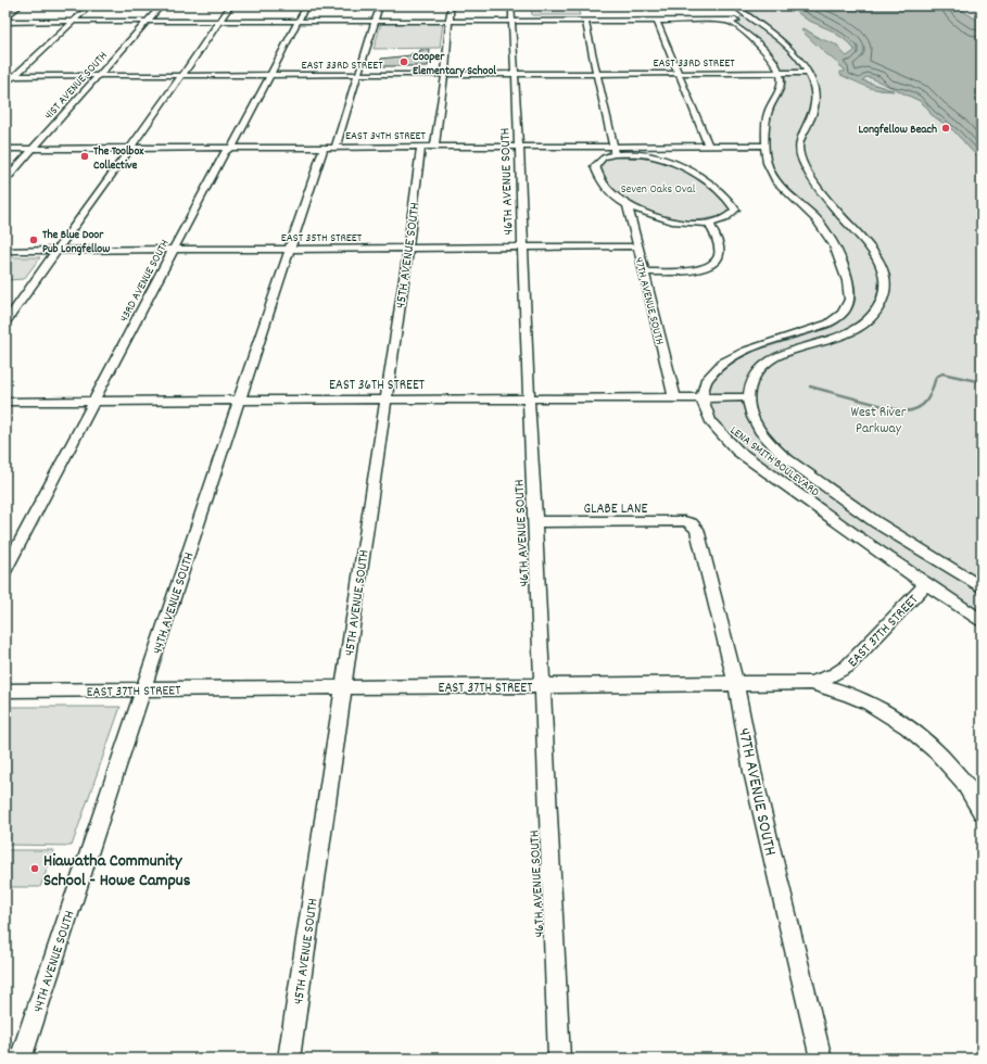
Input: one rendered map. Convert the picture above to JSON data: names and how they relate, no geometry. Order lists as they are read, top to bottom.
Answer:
{
  "streets": {
    "street": [
      "EAST 33RD STREET",
      "41ST AVENUE SOUTH",
      "EAST 34TH STREET",
      "46TH AVENUE SOUTH",
      "EAST 35TH STREET",
      "45TH AVENUE SOUTH",
      "43RD AVENUE SOUTH",
      "47TH AVENUE SOUTH",
      "EAST 36TH STREET",
      "LENA SMITH BOULEVARD",
      "GLABE LANE",
      "44TH AVENUE SOUTH",
      "EAST 37TH STREET"
    ]
  },
  "crossings": [
    ["EAST 33RD STREET", "41ST AVENUE SOUTH"],
    ["EAST 33RD STREET", "46TH AVENUE SOUTH"],
    ["EAST 33RD STREET", "43RD AVENUE SOUTH"],
    ["EAST 33RD STREET", "44TH AVENUE SOUTH"],
    ["41ST AVENUE SOUTH", "EAST 34TH STREET"],
    ["EAST 34TH STREET", "46TH AVENUE SOUTH"],
    ["EAST 34TH STREET", "45TH AVENUE SOUTH"],
    ["EAST 34TH STREET", "43RD AVENUE SOUTH"],
    ["EAST 34TH STREET", "44TH AVENUE SOUTH"],
    ["46TH AVENUE SOUTH", "EAST 35TH STREET"],
    ["46TH AVENUE SOUTH", "EAST 36TH STREET"],
    ["46TH AVENUE SOUTH", "GLABE LANE"],
    ["46TH AVENUE SOUTH", "EAST 37TH STREET"],
    ["EAST 35TH STREET", "45TH AVENUE SOUTH"],
    ["EAST 35TH STREET", "43RD AVENUE SOUTH"],
    ["EAST 35TH STREET", "47TH AVENUE SOUTH"],
    ["EAST 35TH STREET", "44TH AVENUE SOUTH"],
    ["45TH AVENUE SOUTH", "EAST 36TH STREET"],
    ["45TH AVENUE SOUTH", "EAST 37TH STREET"],
    ["43RD AVENUE SOUTH", "EAST 36TH STREET"],
    ["47TH AVENUE SOUTH", "EAST 36TH STREET"],
    ["47TH AVENUE SOUTH", "GLABE LANE"],
    ["47TH AVENUE SOUTH", "EAST 37TH STREET"],
    ["EAST 36TH STREET", "LENA SMITH BOULEVARD"],
    ["EAST 36TH STREET", "44TH AVENUE SOUTH"],
    ["LENA SMITH BOULEVARD", "EAST 37TH STREET"],
    ["44TH AVENUE SOUTH", "EAST 37TH STREET"]
  ],
  "parks": ["Seven Oaks Oval", "West River Parkway"],
  "places": [
    "Cooper Elementary School",
    "Longfellow Beach",
    "The Toolbox Collective",
    "The Blue Door Pub Longfellow",
    "Hiawatha Community School - Howe Campus"
  ]
}
